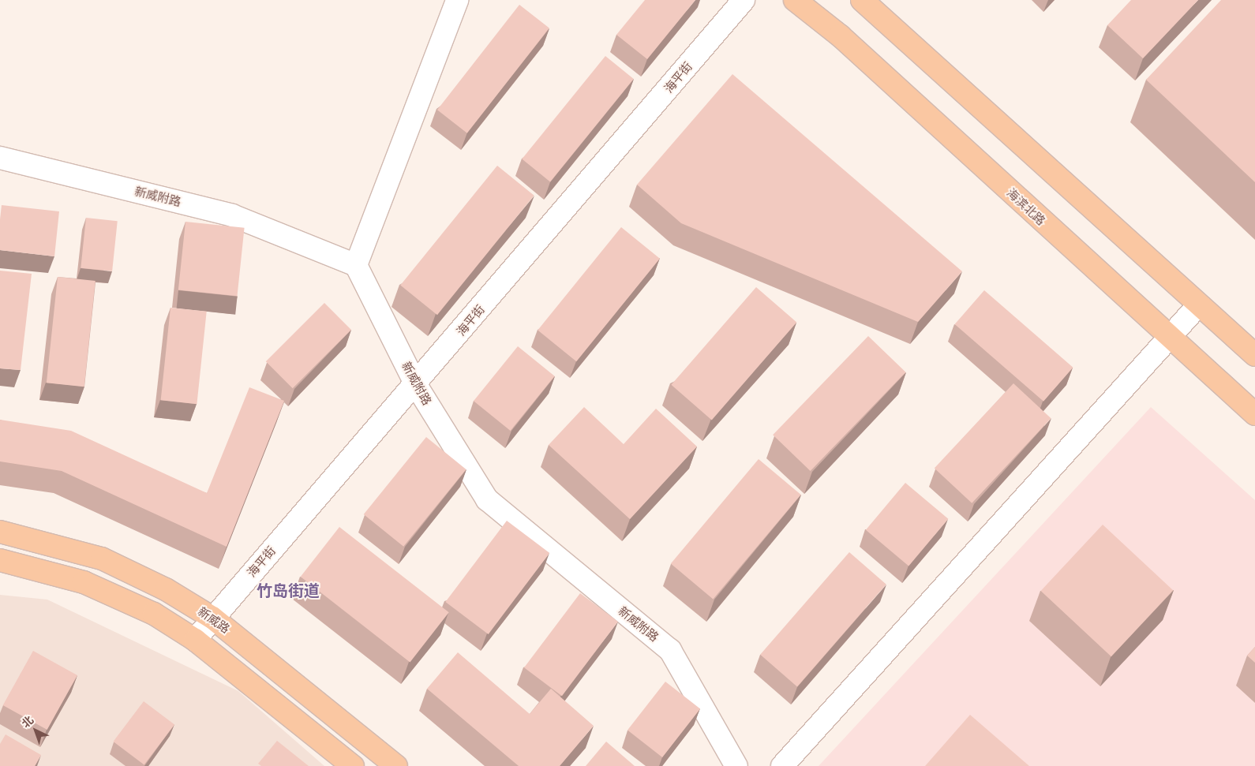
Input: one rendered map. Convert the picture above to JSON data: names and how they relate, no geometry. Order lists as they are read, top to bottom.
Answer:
{
  "streets": {
    "main road": ["海滨北路", "新威路"],
    "street": ["海平街", "新威附路"]
  },
  "crossings": [
    ["海平街", "新威附路"],
    ["海平街", "新威路"]
  ],
  "districts": ["竹岛街道"],
  "north": "top left"
}
